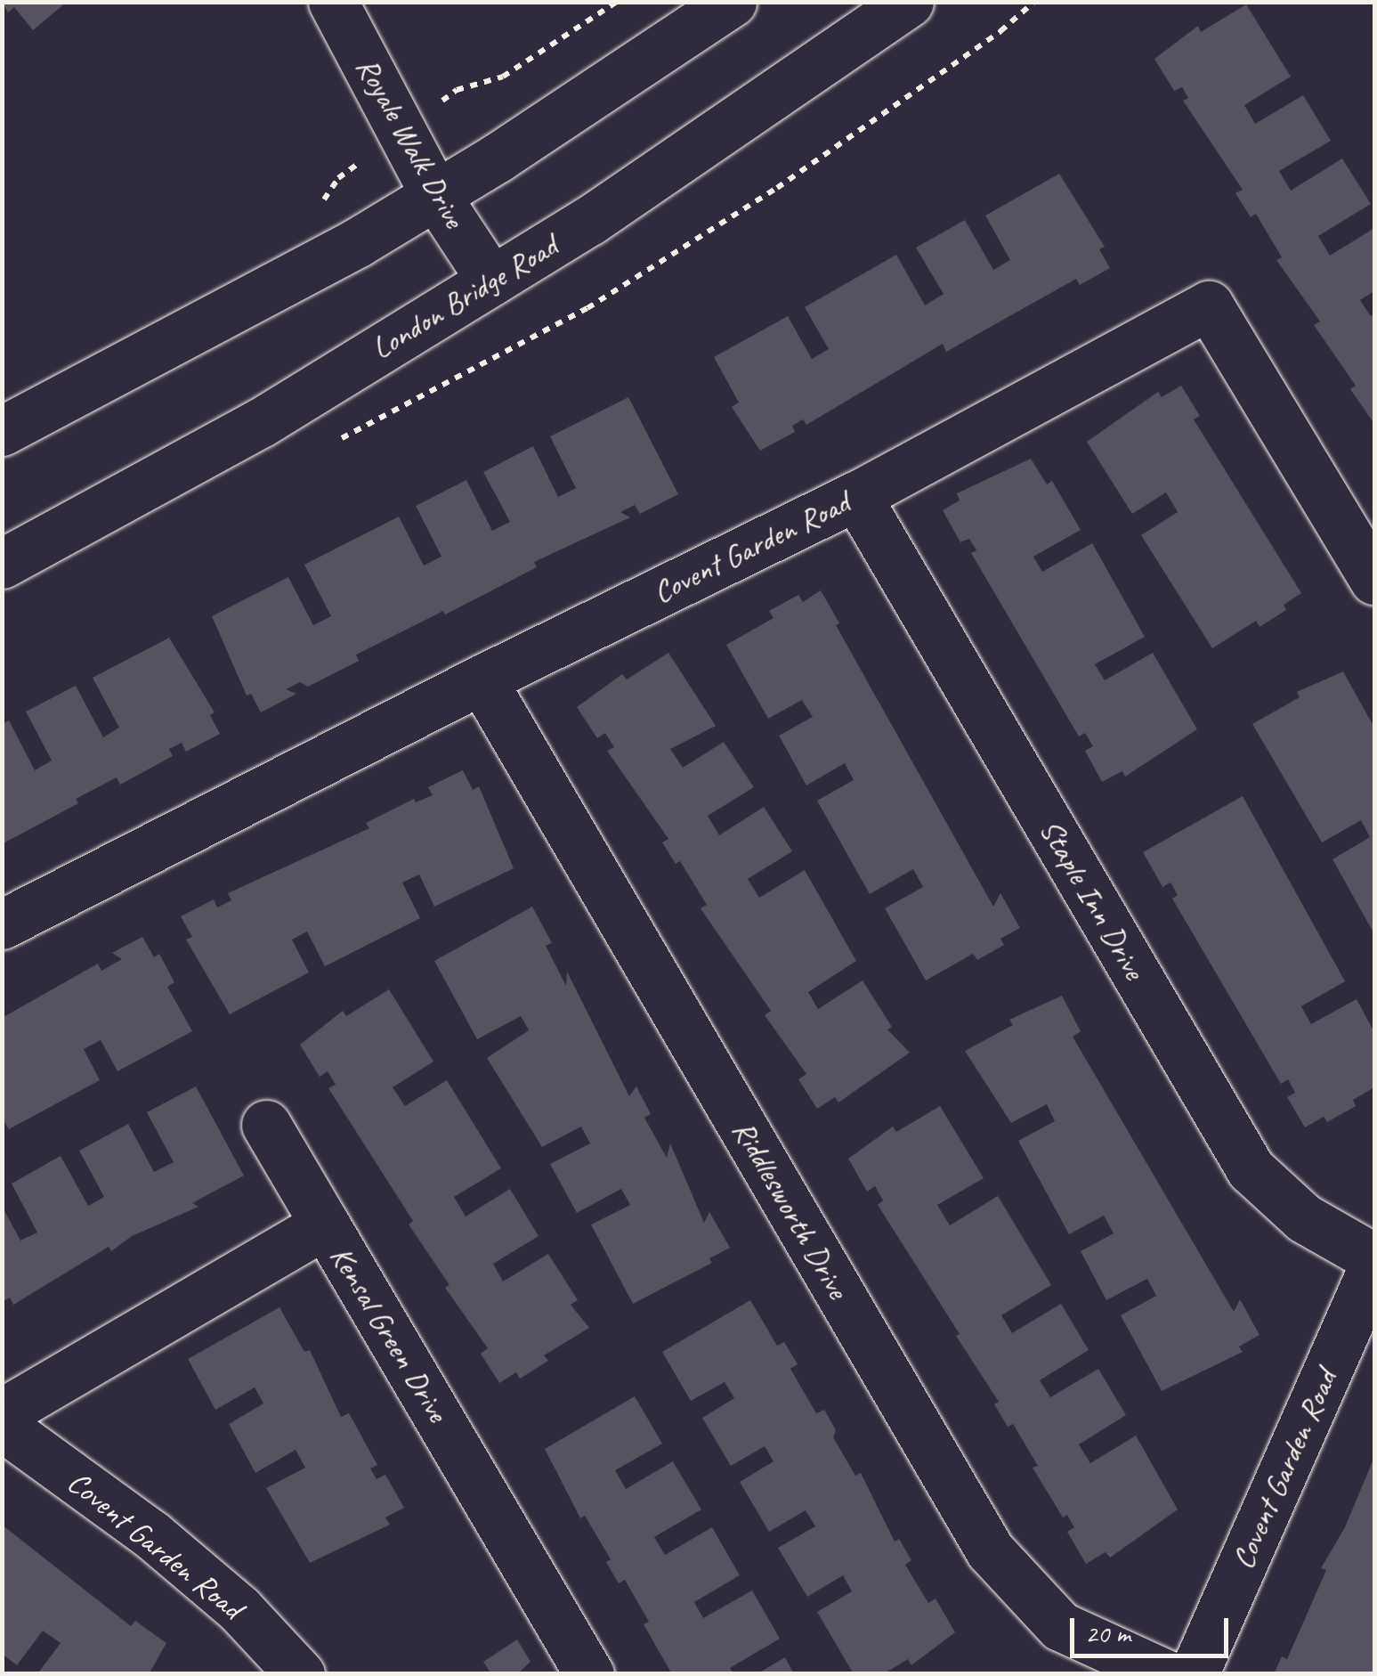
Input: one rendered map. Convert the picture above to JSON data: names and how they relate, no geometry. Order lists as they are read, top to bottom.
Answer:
{
  "streets": {
    "street": [
      "Royale Walk Drive",
      "London Bridge Road",
      "Covent Garden Road",
      "Staple Inn Drive",
      "Riddlesworth Drive",
      "Kensal Green Drive"
    ]
  },
  "crossings": [
    ["Royale Walk Drive", "London Bridge Road"],
    ["Covent Garden Road", "Staple Inn Drive"],
    ["Covent Garden Road", "Riddlesworth Drive"]
  ],
  "scale_bar": "20 m"
}
